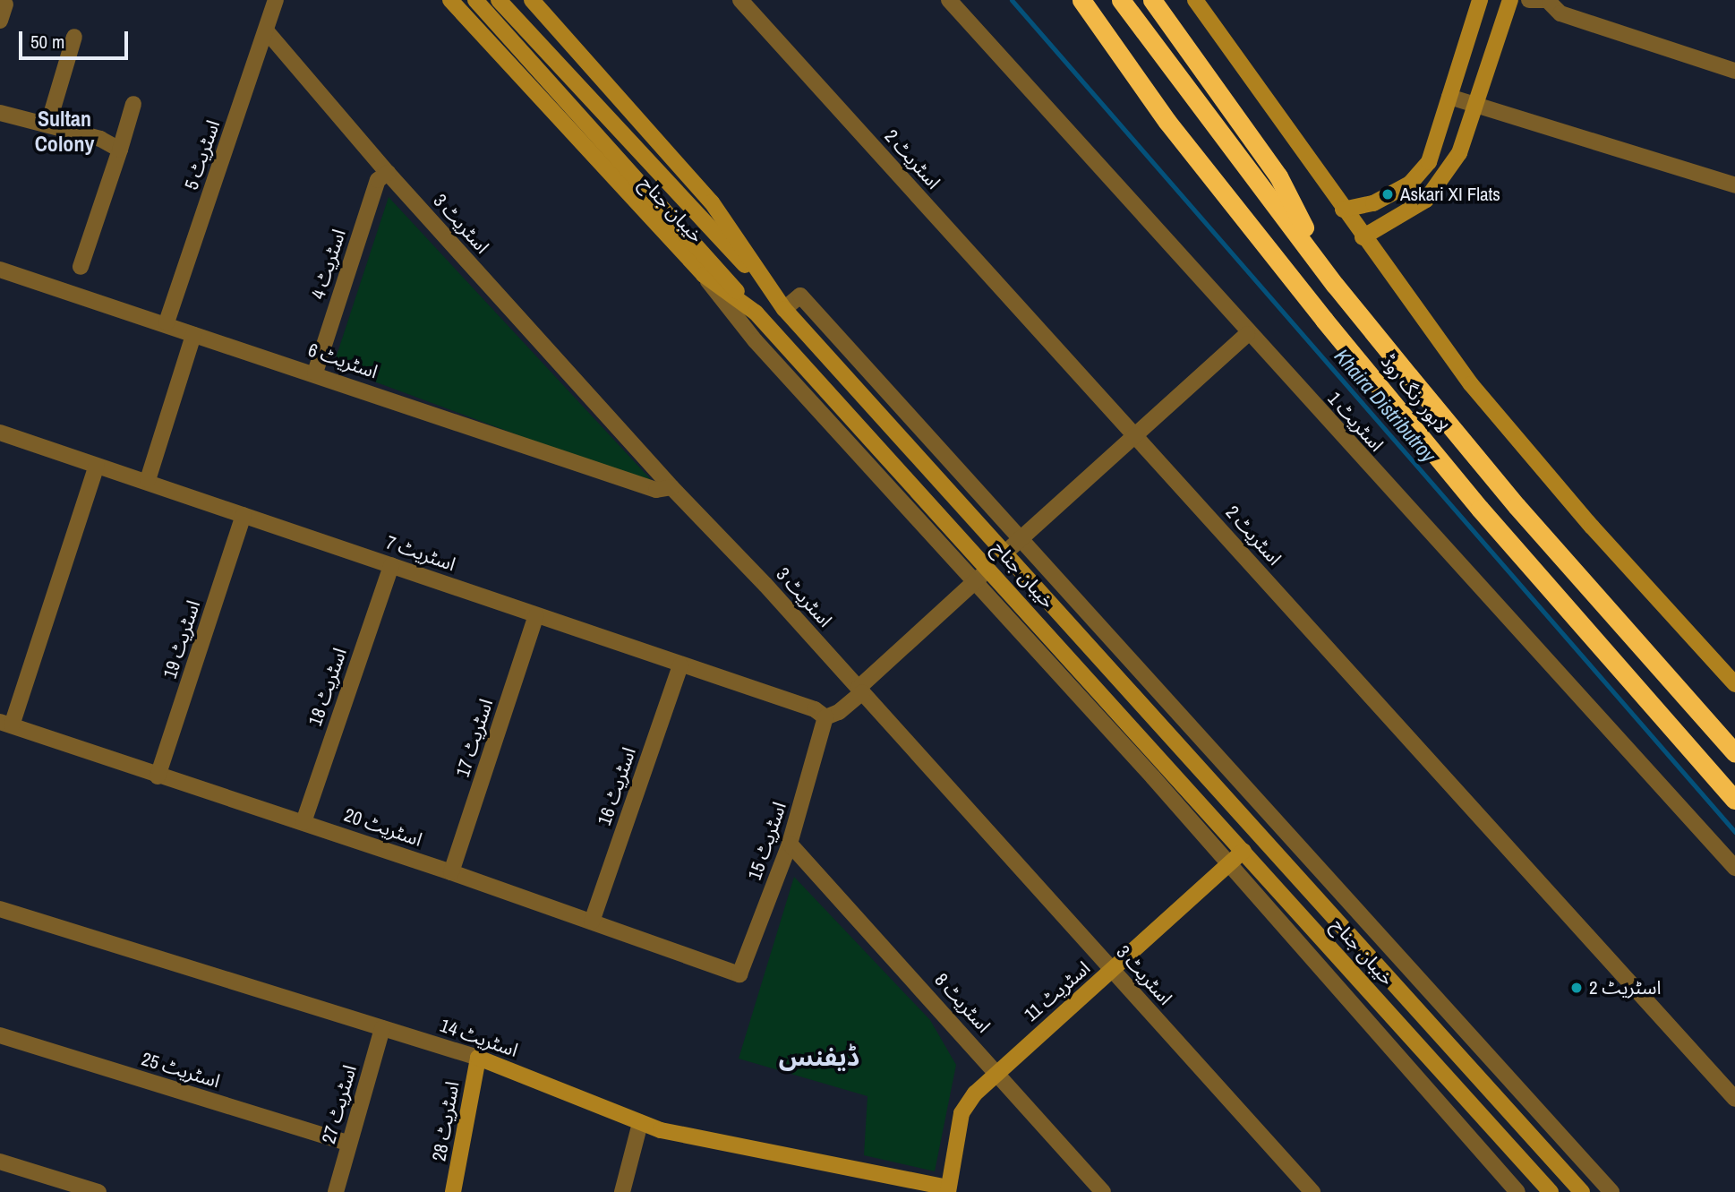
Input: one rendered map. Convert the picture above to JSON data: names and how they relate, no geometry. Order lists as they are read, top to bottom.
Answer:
{
  "streets": {
    "highway": ["لاہور رنگ روڈ"],
    "main road": [
      "خیبان جناح",
      "اسٹریٹ 11",
      "اسٹریٹ 14",
      "اسٹریٹ 28"
    ],
    "street": [
      "اسٹریٹ 5",
      "اسٹریٹ 2",
      "اسٹریٹ 3",
      "اسٹریٹ 4",
      "اسٹریٹ 6",
      "اسٹریٹ 1",
      "اسٹریٹ 7",
      "اسٹریٹ 19",
      "اسٹریٹ 18",
      "اسٹریٹ 17",
      "اسٹریٹ 16",
      "اسٹریٹ 20",
      "اسٹریٹ 15",
      "اسٹریٹ 8",
      "اسٹریٹ 25",
      "اسٹریٹ 27"
    ]
  },
  "crossings": [
    ["اسٹریٹ 5", "اسٹریٹ 3"],
    ["اسٹریٹ 5", "اسٹریٹ 6"],
    ["خیبان جناح", "اسٹریٹ 11"],
    ["اسٹریٹ 3", "اسٹریٹ 4"],
    ["اسٹریٹ 3", "اسٹریٹ 6"],
    ["اسٹریٹ 3", "اسٹریٹ 11"],
    ["اسٹریٹ 4", "اسٹریٹ 6"],
    ["اسٹریٹ 7", "اسٹریٹ 19"],
    ["اسٹریٹ 7", "اسٹریٹ 18"],
    ["اسٹریٹ 7", "اسٹریٹ 17"],
    ["اسٹریٹ 7", "اسٹریٹ 16"],
    ["اسٹریٹ 7", "اسٹریٹ 15"],
    ["اسٹریٹ 19", "اسٹریٹ 20"],
    ["اسٹریٹ 18", "اسٹریٹ 20"],
    ["اسٹریٹ 17", "اسٹریٹ 20"],
    ["اسٹریٹ 16", "اسٹریٹ 20"],
    ["اسٹریٹ 20", "اسٹریٹ 15"],
    ["اسٹریٹ 15", "اسٹریٹ 8"],
    ["اسٹریٹ 11", "اسٹریٹ 8"],
    ["اسٹریٹ 11", "اسٹریٹ 14"],
    ["اسٹریٹ 14", "اسٹریٹ 27"],
    ["اسٹریٹ 14", "اسٹریٹ 28"],
    ["اسٹریٹ 25", "اسٹریٹ 27"]
  ],
  "districts": ["Sultan Colony", "ڈیفنس"],
  "water": ["Khaira Distributroy"],
  "places": ["Askari XI Flats", "اسٹریٹ 2"],
  "scale_bar": "50 m"
}
